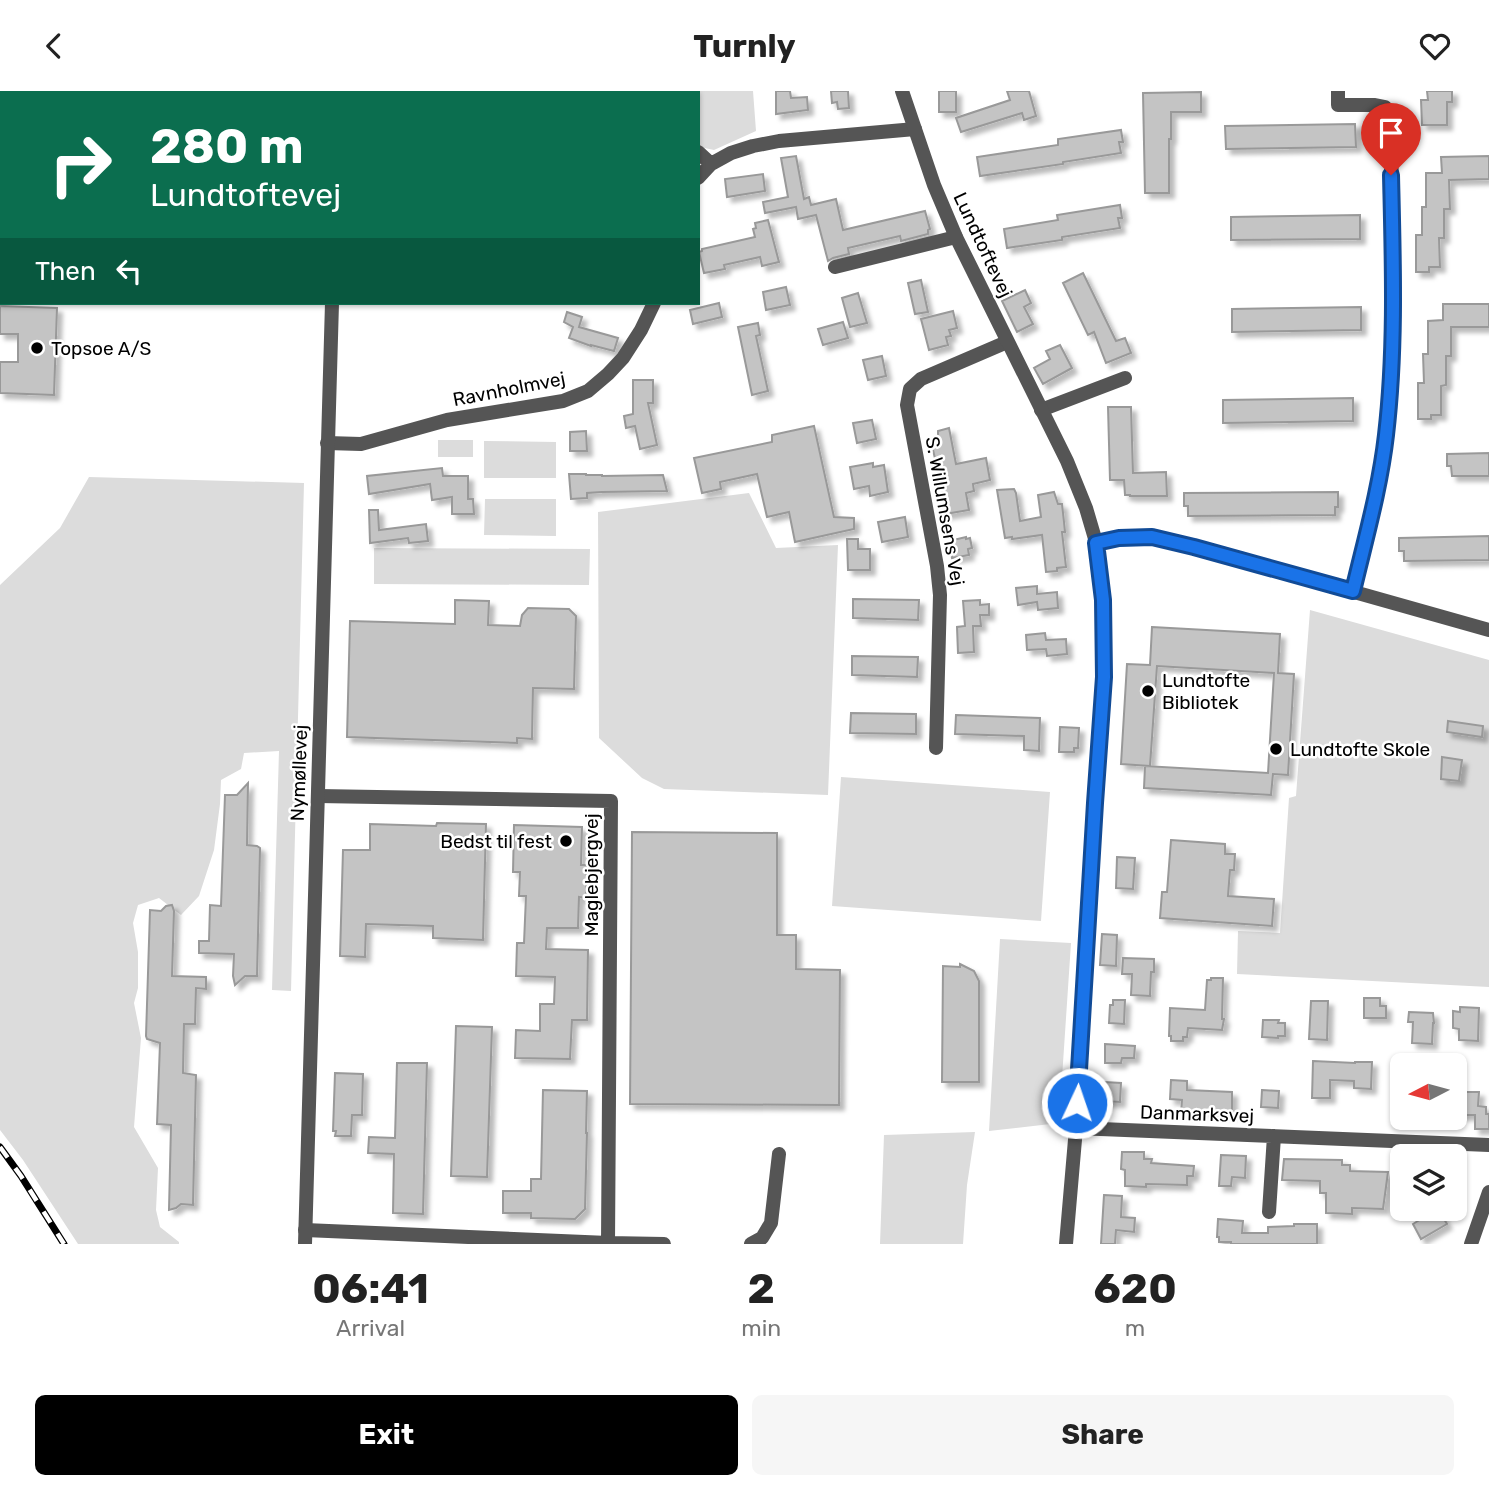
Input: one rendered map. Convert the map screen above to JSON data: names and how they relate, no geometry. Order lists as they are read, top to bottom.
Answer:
{
  "streets": {
    "street": [
      "Lundtoftevej",
      "Ravnholmvej",
      "S. Willumsens Vej",
      "Nymøllevej",
      "Maglebjergvej",
      "Danmarksvej"
    ]
  },
  "crossings": [
    ["Lundtoftevej", "S. Willumsens Vej"],
    ["Lundtoftevej", "Danmarksvej"],
    ["Ravnholmvej", "Nymøllevej"],
    ["Nymøllevej", "Maglebjergvej"]
  ],
  "places": [
    "Topsoe A/S",
    "Lundtofte Bibliotek",
    "Lundtofte Skole",
    "Bedst til fest"
  ],
  "north": "left",
  "page": {
    "header": "Turnly",
    "turn": ["280 m", "Lundtoftevej"],
    "then": "Then",
    "eta": [
      "06:41",
      "Arrival",
      "2",
      "min",
      "620",
      "m"
    ],
    "buttons": ["Exit", "Share"]
  }
}
